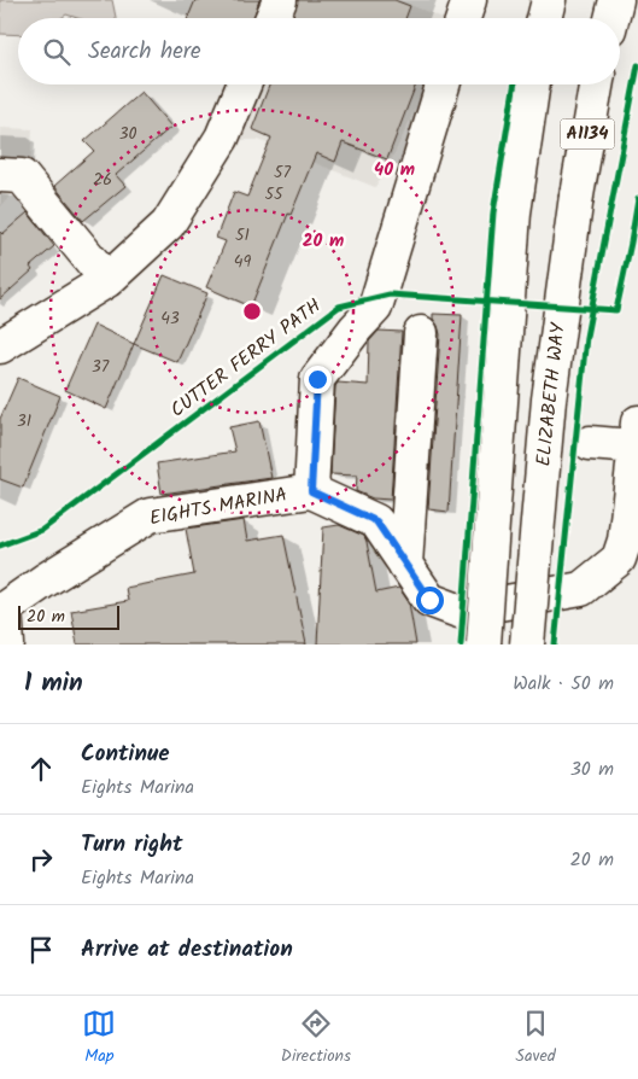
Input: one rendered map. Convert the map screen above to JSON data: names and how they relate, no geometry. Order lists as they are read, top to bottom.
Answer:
{
  "streets": {
    "main road": ["A1134", "ELIZABETH WAY", "EIGHTS MARINA"],
    "cycle path": ["CUTTER FERRY PATH"]
  },
  "house_numbers": [
    "30",
    "57",
    "26",
    "55",
    "51",
    "49",
    "43",
    "37",
    "31"
  ],
  "scale_bar": "20 m",
  "page": {
    "search": "Search here",
    "scale": "20 m",
    "heading": ["1 min", "Walk · 50 m"],
    "list": [
      ["Continue", "Eights Marina", "30 m"],
      ["Turn right", "Eights Marina", "20 m"],
      "Arrive at destination"
    ],
    "nav": ["Map", "Directions", "Saved"]
  },
  "rings": ["40 m", "20 m"]
}
